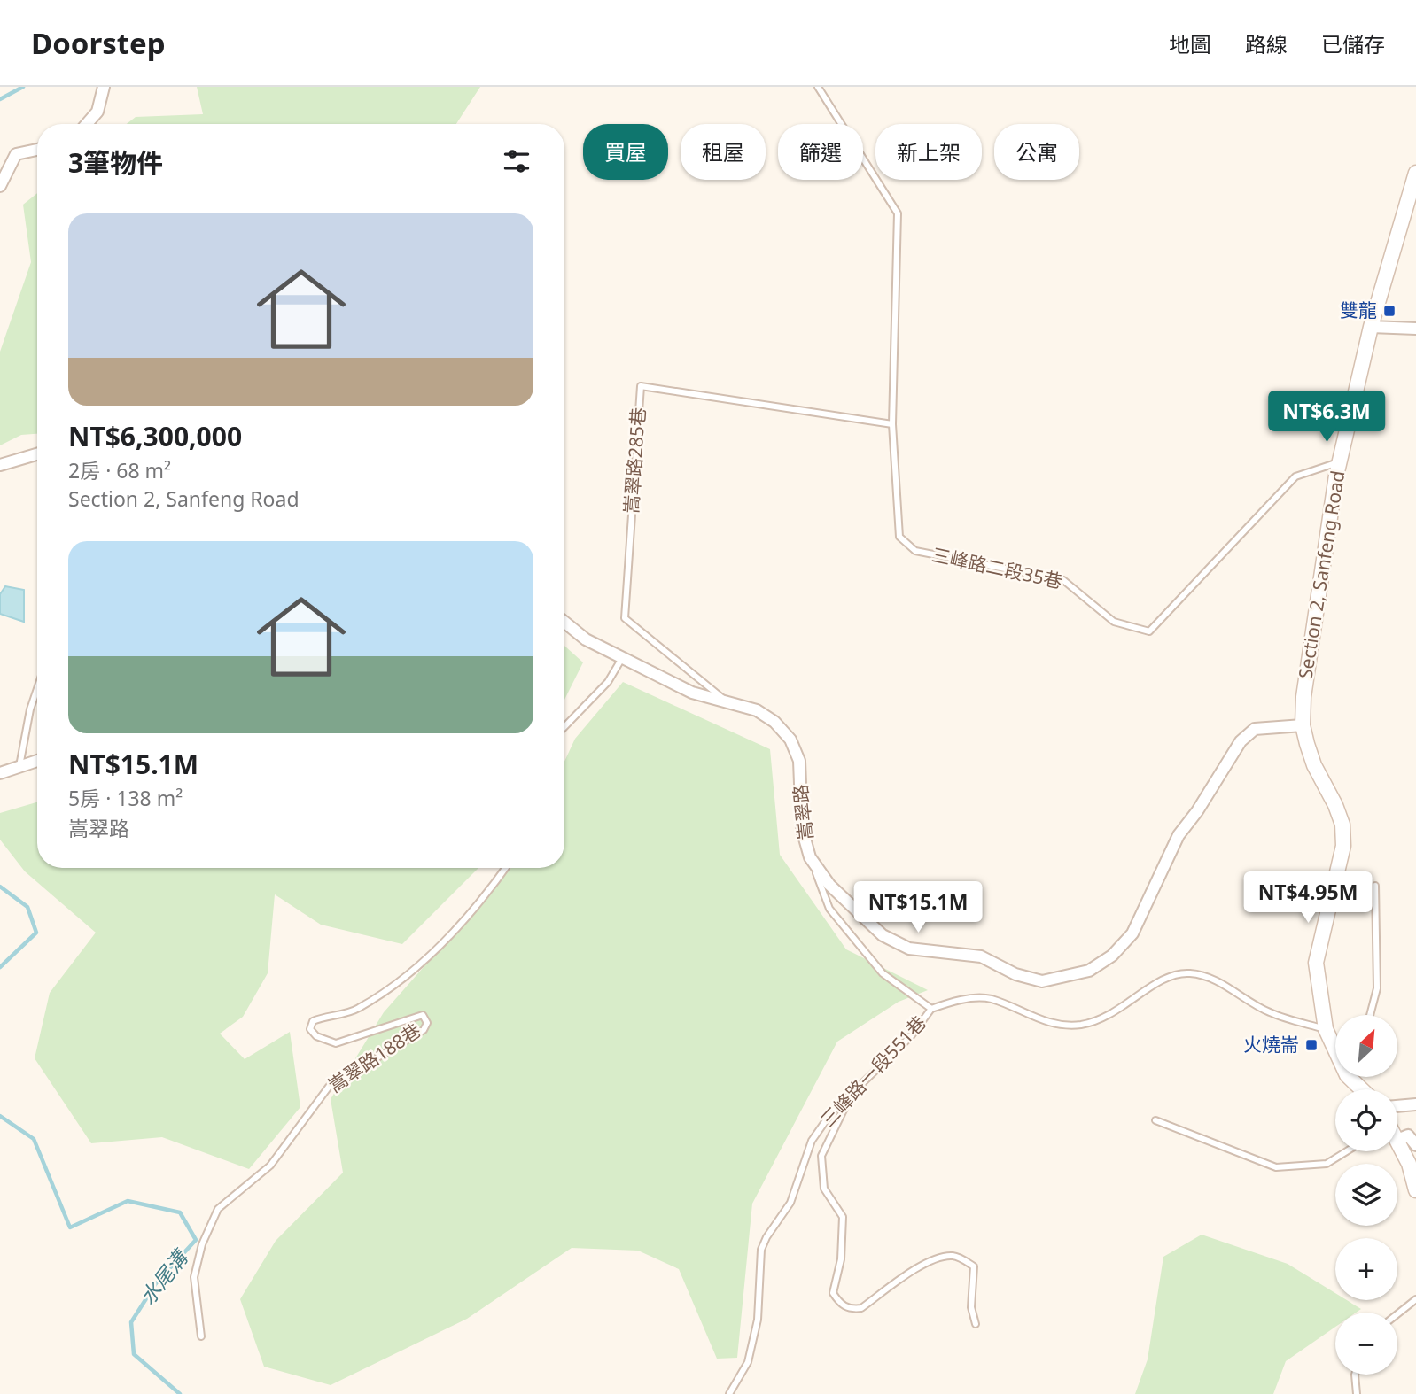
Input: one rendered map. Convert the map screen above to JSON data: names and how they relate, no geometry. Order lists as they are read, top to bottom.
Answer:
{
  "streets": {
    "street": ["Section 2, Sanfeng Road", "嵩翠路"],
    "lane": [
      "嵩翠路285巷",
      "三峰路二段35巷",
      "嵩翠路188巷",
      "三峰路一段551巷"
    ]
  },
  "crossings": [
    ["嵩翠路285巷", "三峰路二段35巷"],
    ["嵩翠路285巷", "嵩翠路"],
    ["三峰路二段35巷", "Section 2, Sanfeng Road"],
    ["Section 2, Sanfeng Road", "嵩翠路"],
    ["Section 2, Sanfeng Road", "三峰路一段551巷"]
  ],
  "water": ["水尾溝"],
  "places": {
    "transit": ["雙龍", "火燒崙"]
  },
  "north": "top right",
  "page": {
    "header": "Doorstep",
    "nav": ["地圖", "路線", "已儲存"],
    "chip": [
      "買屋",
      "租屋",
      "篩選",
      "新上架",
      "公寓"
    ],
    "heading": "3筆物件",
    "list": [
      {
        "name": "NT$6,300,000",
        "note": "2房 · 68 m² · Section 2, Sanfeng Road"
      },
      {
        "name": "NT$15.1M",
        "note": "5房 · 138 m² · 嵩翠路"
      }
    ],
    "price": ["NT$6.3M", "NT$4.95M", "NT$15.1M"],
    "map_buttons": ["+", "−"]
  }
}
